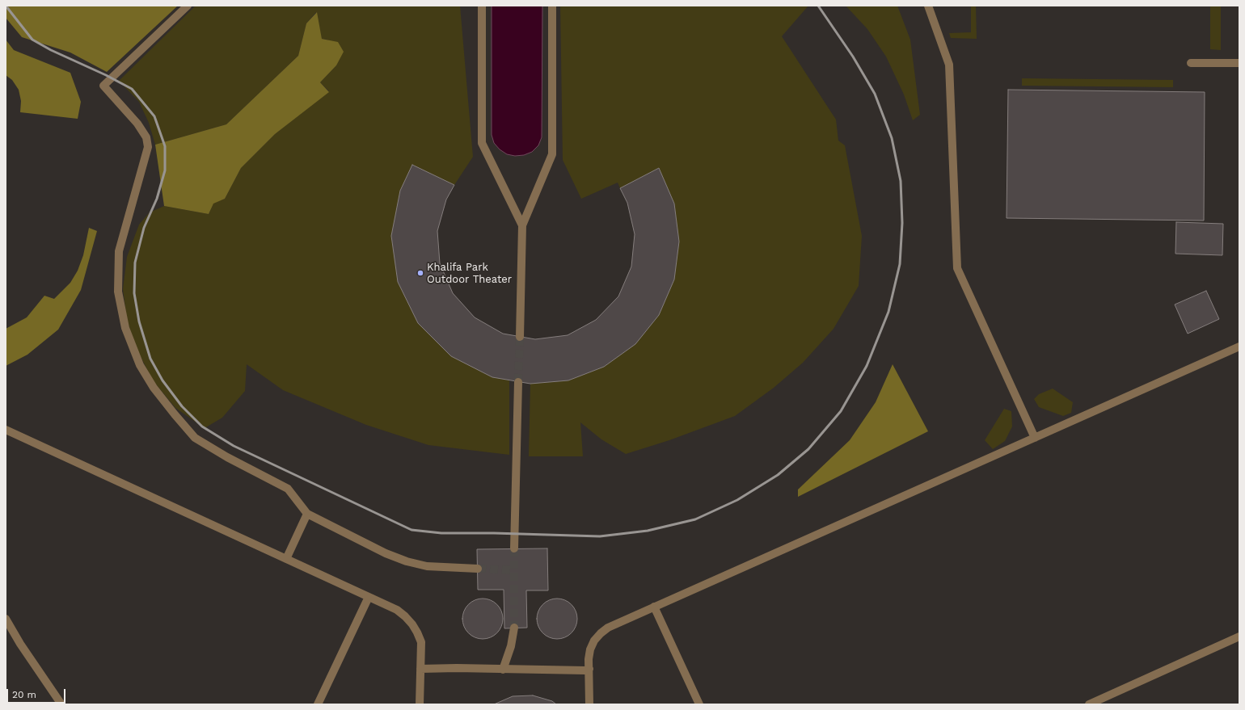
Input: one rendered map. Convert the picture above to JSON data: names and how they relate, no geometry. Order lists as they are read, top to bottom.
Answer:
{
  "places": ["Khalifa Park Outdoor Theater"],
  "scale_bar": "20 m"
}
